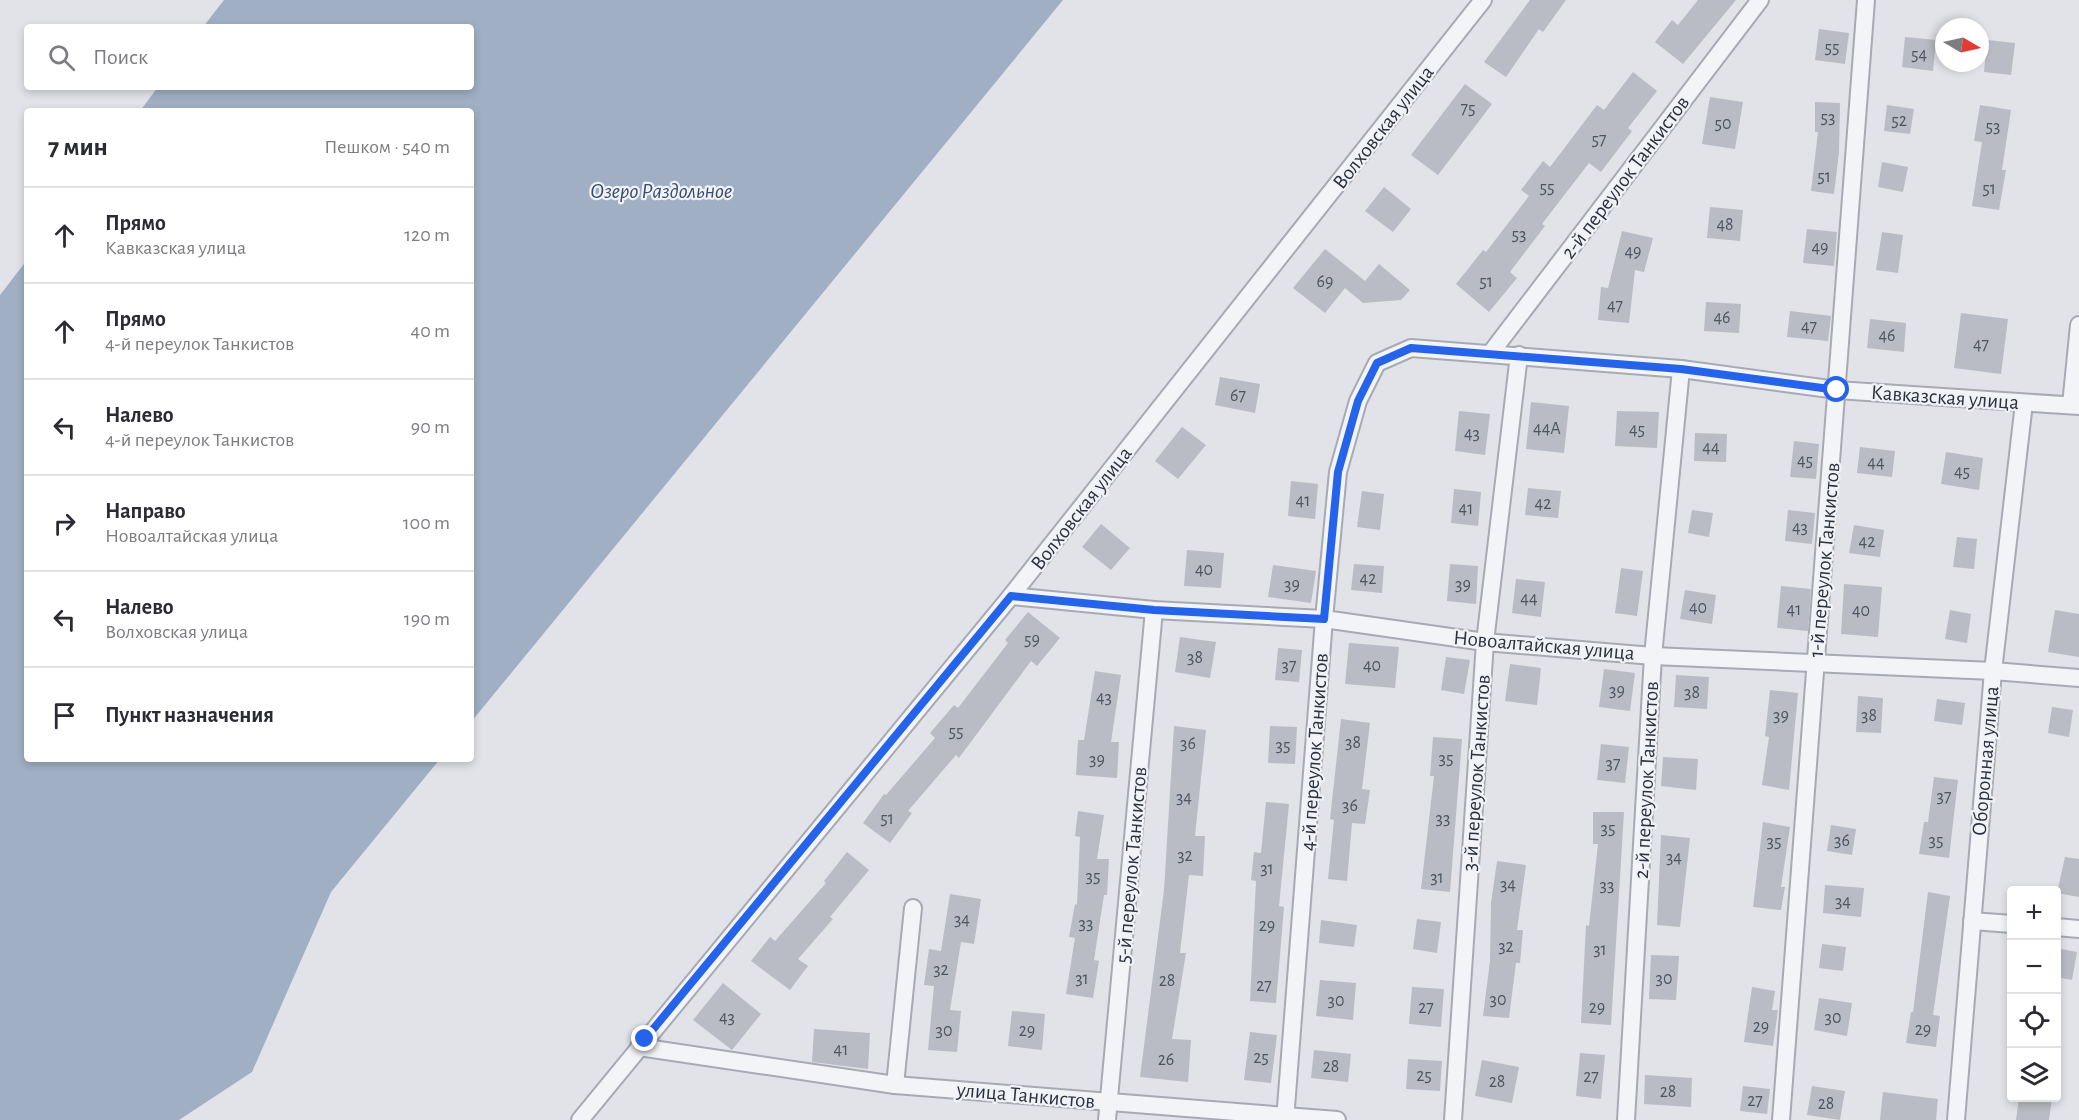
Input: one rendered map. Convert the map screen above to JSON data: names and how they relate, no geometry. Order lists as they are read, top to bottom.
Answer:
{
  "streets": {
    "street": [
      "Волховская улица",
      "2-й переулок Танкистов",
      "Кавказская улица",
      "1-й переулок Танкистов",
      "Новоалтайская улица",
      "4-й переулок Танкистов",
      "Оборонная улица",
      "3-й переулок Танкистов",
      "5-й переулок Танкистов",
      "улица Танкистов"
    ]
  },
  "crossings": [
    ["Волховская улица", "Новоалтайская улица"],
    ["Волховская улица", "улица Танкистов"],
    ["2-й переулок Танкистов", "Кавказская улица"],
    ["2-й переулок Танкистов", "Новоалтайская улица"],
    ["2-й переулок Танкистов", "4-й переулок Танкистов"],
    ["Кавказская улица", "1-й переулок Танкистов"],
    ["Кавказская улица", "4-й переулок Танкистов"],
    ["Кавказская улица", "Оборонная улица"],
    ["Кавказская улица", "3-й переулок Танкистов"],
    ["1-й переулок Танкистов", "Новоалтайская улица"],
    ["Новоалтайская улица", "4-й переулок Танкистов"],
    ["Новоалтайская улица", "Оборонная улица"],
    ["Новоалтайская улица", "3-й переулок Танкистов"],
    ["Новоалтайская улица", "5-й переулок Танкистов"],
    ["4-й переулок Танкистов", "улица Танкистов"],
    ["5-й переулок Танкистов", "улица Танкистов"]
  ],
  "water": ["Озеро Раздольное"],
  "house_numbers": [
    "55",
    "54",
    "75",
    "53",
    "52",
    "50",
    "53",
    "57",
    "51",
    "55",
    "51",
    "48",
    "53",
    "49",
    "49",
    "69",
    "51",
    "47",
    "46",
    "47",
    "46",
    "47",
    "67",
    "44А",
    "45",
    "43",
    "44",
    "45",
    "44",
    "45",
    "41",
    "42",
    "41",
    "43",
    "42",
    "40",
    "42",
    "39",
    "39",
    "44",
    "40",
    "41",
    "40",
    "59",
    "38",
    "37",
    "40",
    "39",
    "38",
    "43",
    "39",
    "38",
    "55",
    "38",
    "36",
    "35",
    "35",
    "39",
    "37",
    "37",
    "34",
    "36",
    "51",
    "33",
    "35",
    "36",
    "35",
    "35",
    "32",
    "34",
    "31",
    "35",
    "31",
    "34",
    "33",
    "34",
    "34",
    "33",
    "29",
    "32",
    "31",
    "32",
    "31",
    "30",
    "28",
    "27",
    "30",
    "30",
    "27",
    "29",
    "43",
    "30",
    "29",
    "29",
    "30",
    "29",
    "41",
    "25",
    "26",
    "28",
    "25",
    "27",
    "28",
    "28",
    "27",
    "28"
  ],
  "north": "right",
  "page": {
    "search": "Поиск",
    "heading": ["7 мин", "Пешком · 540 m"],
    "list": [
      ["Прямо", "Кавказская улица", "120 m"],
      ["Прямо", "4-й переулок Танкистов", "40 m"],
      ["Налево", "4-й переулок Танкистов", "90 m"],
      ["Направо", "Новоалтайская улица", "100 m"],
      ["Налево", "Волховская улица", "190 m"],
      "Пункт назначения"
    ],
    "map_buttons": ["+", "−"]
  }
}
